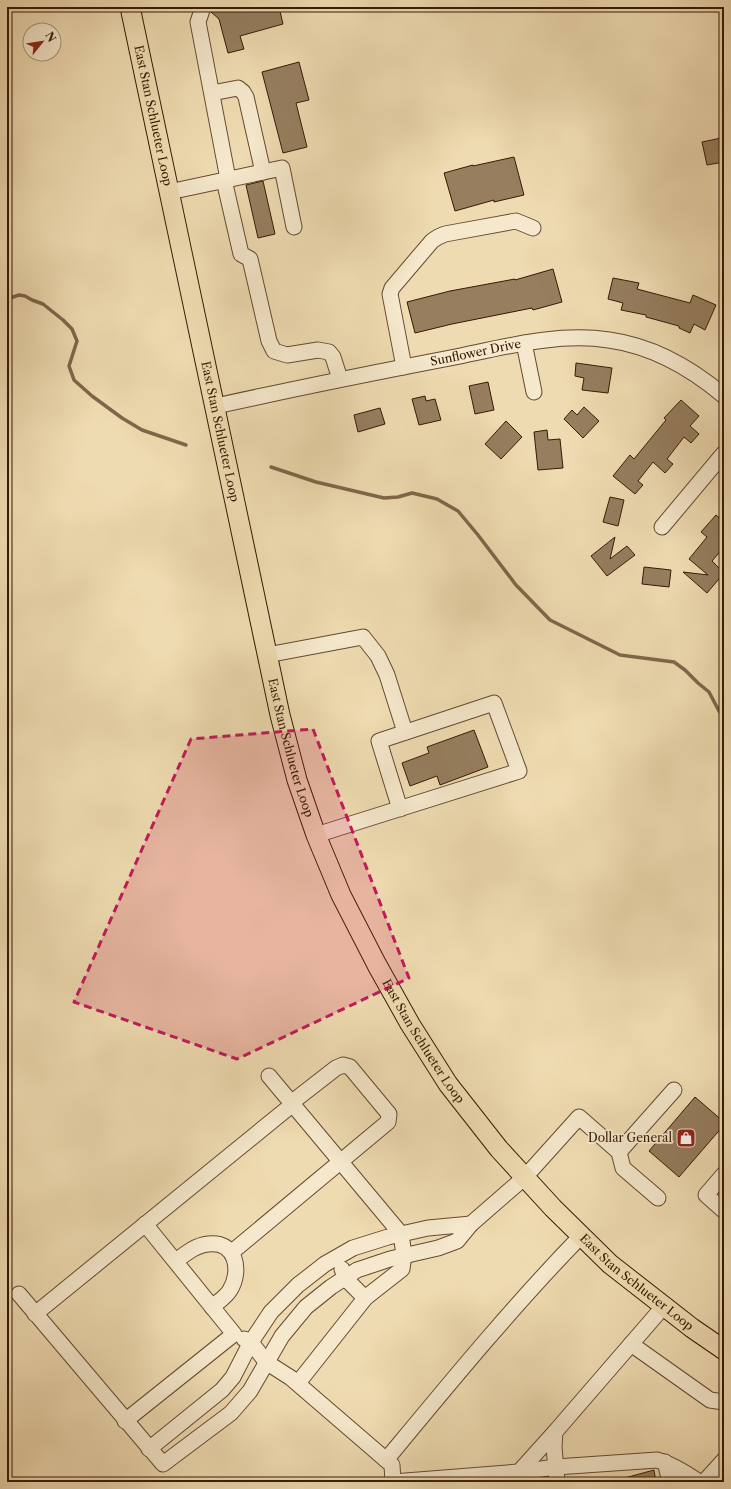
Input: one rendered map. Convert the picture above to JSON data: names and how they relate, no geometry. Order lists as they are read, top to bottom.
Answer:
{
  "streets": {
    "main road": ["East Stan Schlueter Loop"],
    "street": ["Sunflower Drive"]
  },
  "crossings": [
    ["East Stan Schlueter Loop", "Sunflower Drive"]
  ],
  "places": {
    "shop": ["Dollar General"]
  },
  "north": "top right"
}
